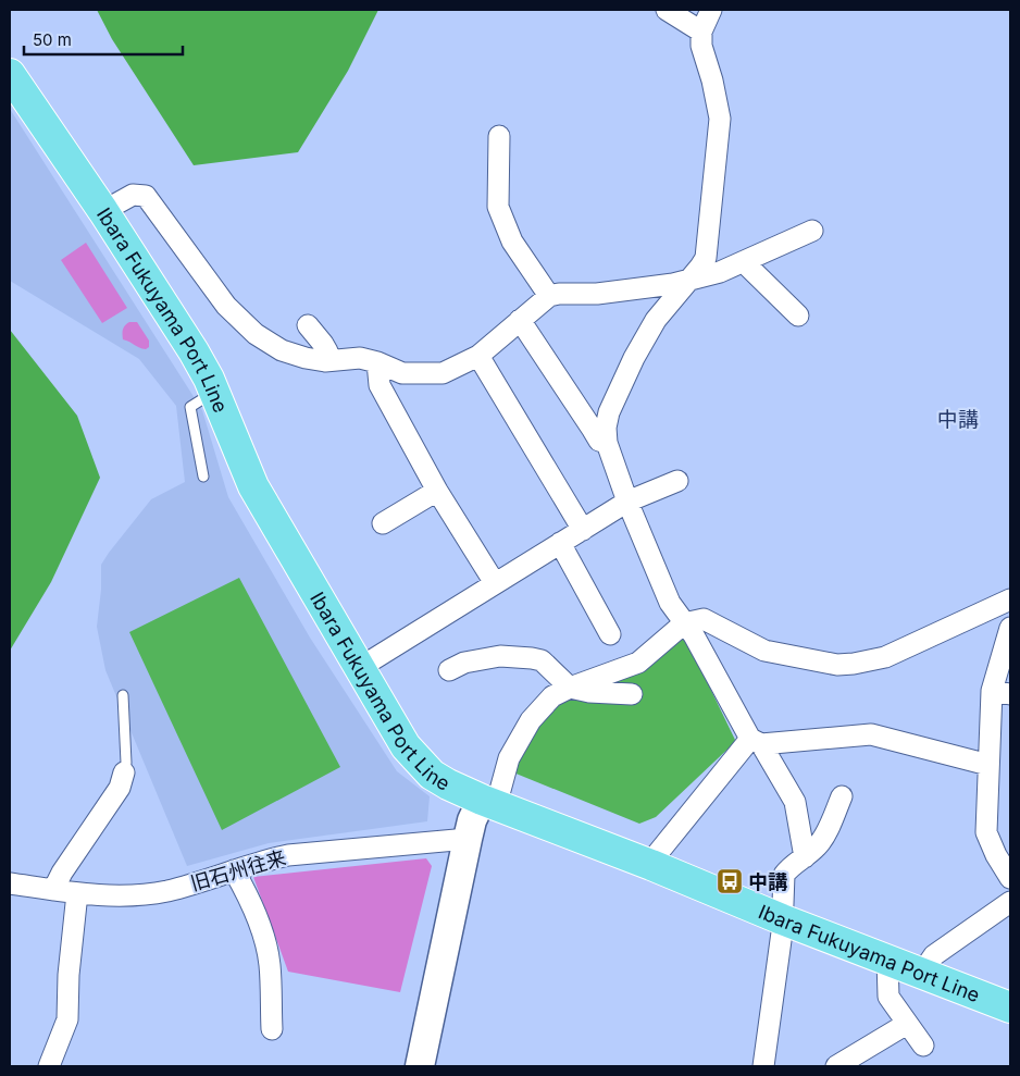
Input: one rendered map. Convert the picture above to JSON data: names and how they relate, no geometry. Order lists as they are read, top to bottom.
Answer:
{
  "streets": {
    "main road": ["Ibara Fukuyama Port Line"],
    "street": ["旧石州往来"]
  },
  "districts": ["中講"],
  "places": {
    "bus stop": ["中講"]
  },
  "scale_bar": "50 m"
}
